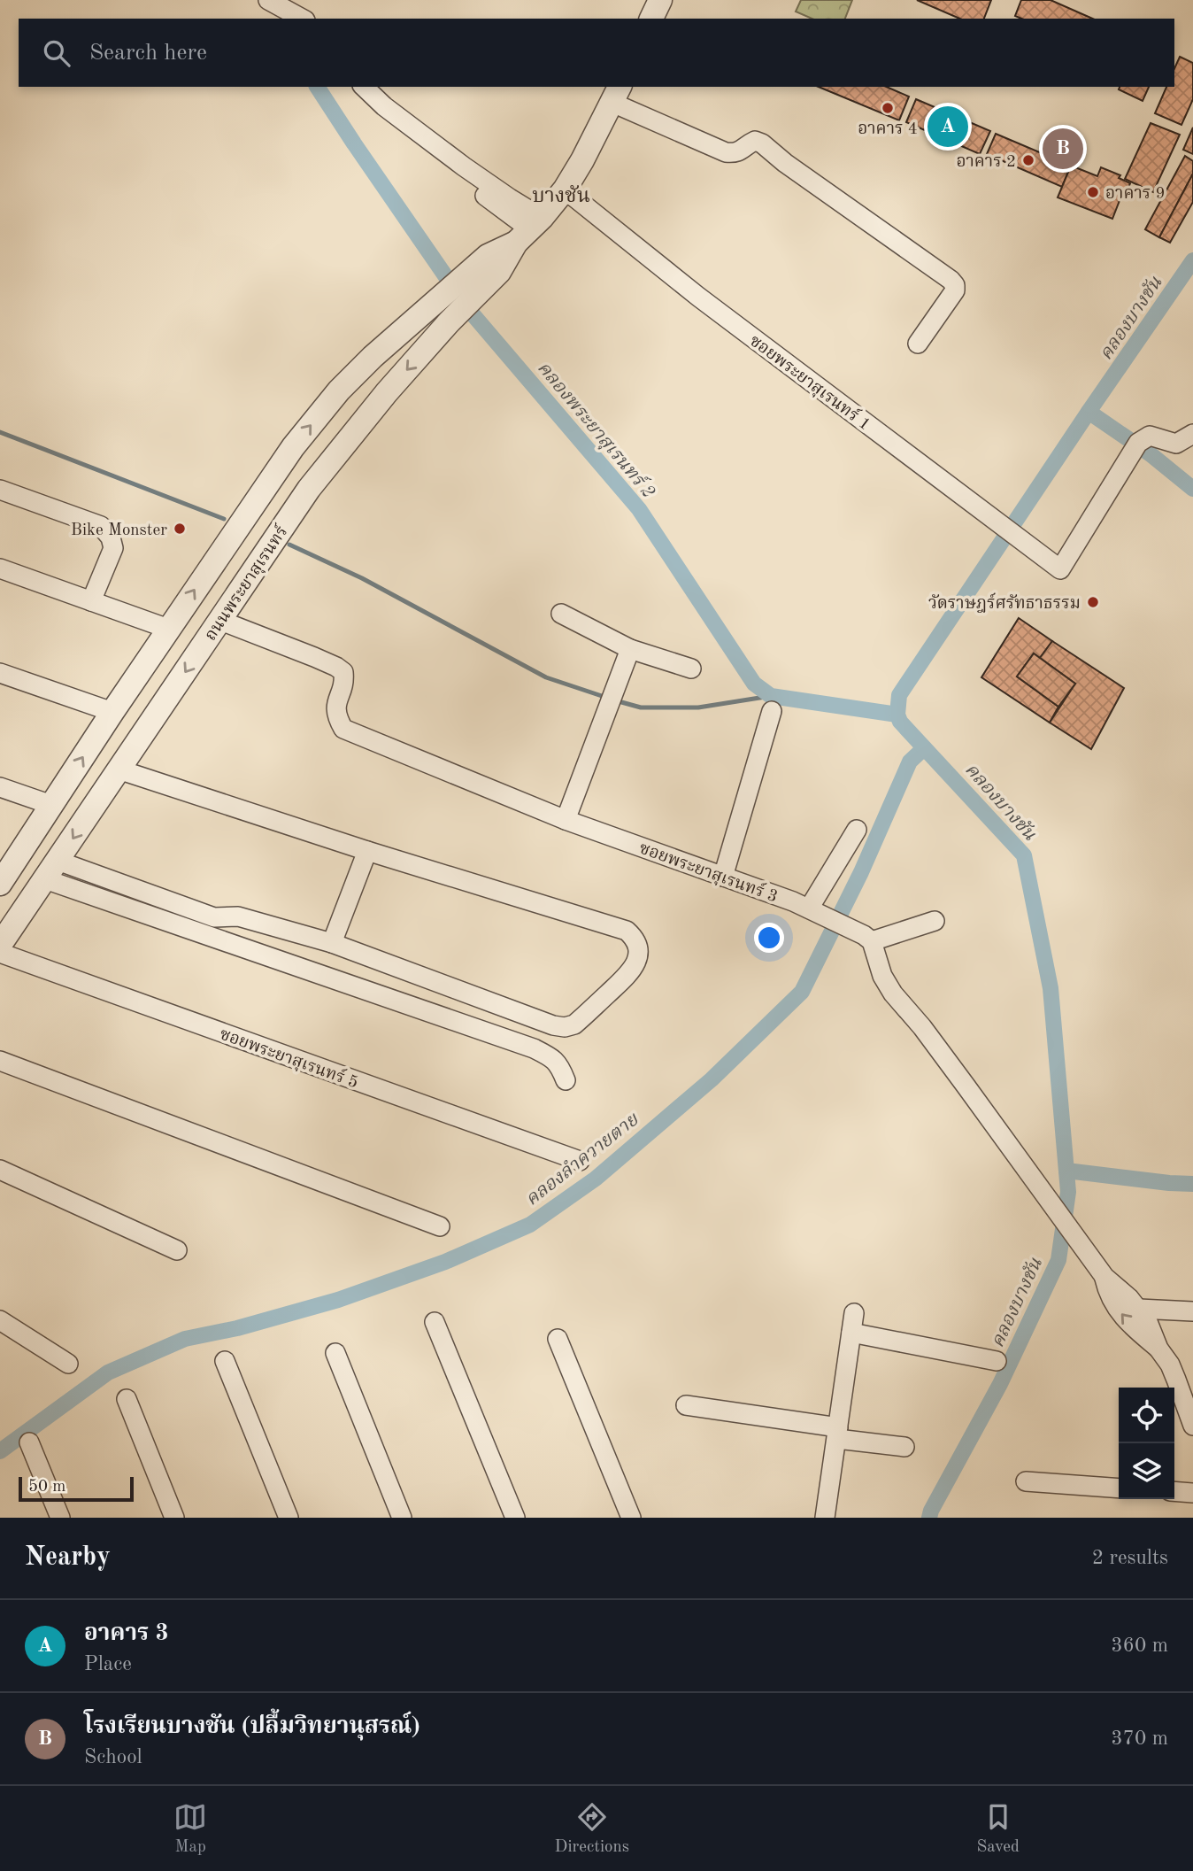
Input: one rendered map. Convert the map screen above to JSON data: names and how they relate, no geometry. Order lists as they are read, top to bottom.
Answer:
{
  "streets": {
    "street": [
      "ซอยพระยาสุเรนทร์ 1",
      "ถนนพระยาสุเรนทร์",
      "ซอยพระยาสุเรนทร์ 3",
      "ซอยพระยาสุเรนทร์ 5"
    ]
  },
  "crossings": [
    ["ซอยพระยาสุเรนทร์ 1", "ถนนพระยาสุเรนทร์"],
    ["ถนนพระยาสุเรนทร์", "ซอยพระยาสุเรนทร์ 3"]
  ],
  "districts": ["บางชัน"],
  "water": ["คลองบางชัน", "คลองพระยาสุเรนทร์ 2", "คลองลำควายตาย"],
  "places": [
    "อาคาร 4",
    "อาคาร 2",
    "อาคาร 9",
    "Bike Monster",
    "วัดราษฎร์ศรัทธาธรรม"
  ],
  "scale_bar": "50 m",
  "page": {
    "search": "Search here",
    "pins": ["A", "B"],
    "scale": "50 m",
    "heading": ["Nearby", "2 results"],
    "list": [
      {
        "mark": "A",
        "name": "อาคาร 3",
        "note": "Place",
        "value": "360 m"
      },
      {
        "mark": "B",
        "name": "โรงเรียนบางชัน (ปลื้มวิทยานุสรณ์)",
        "note": "School",
        "value": "370 m"
      }
    ],
    "nav": ["Map", "Directions", "Saved"]
  }
}
